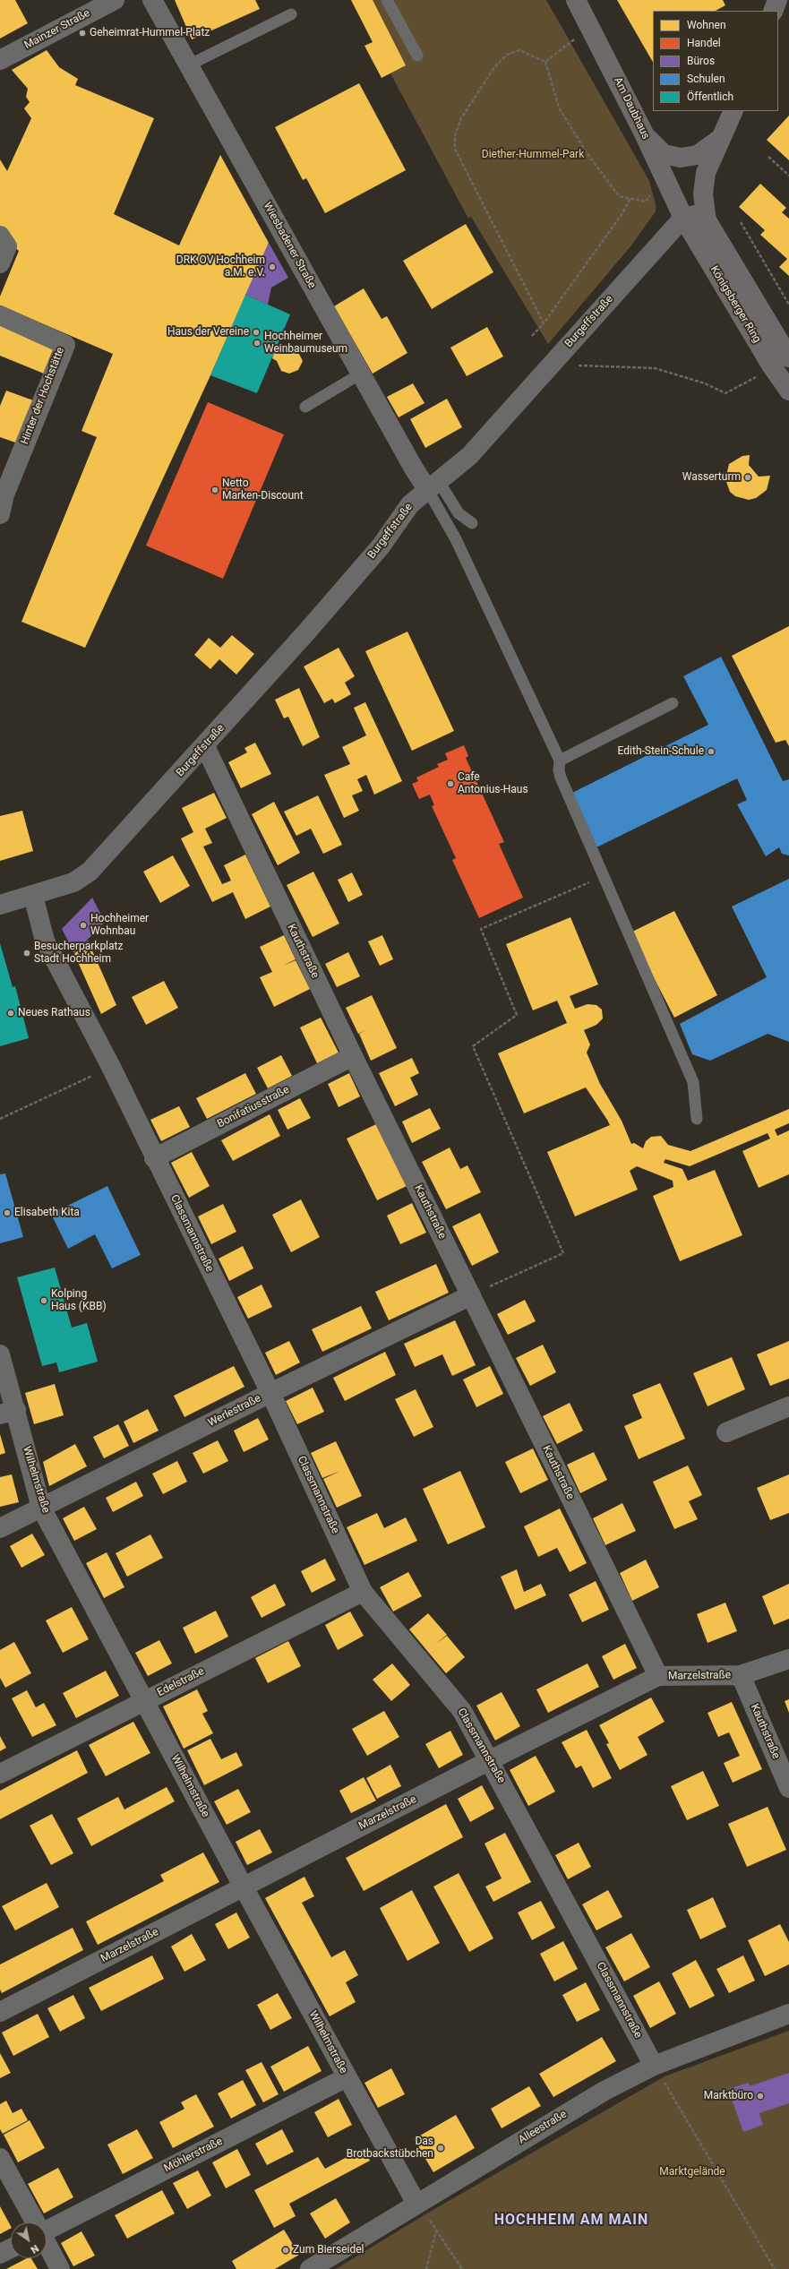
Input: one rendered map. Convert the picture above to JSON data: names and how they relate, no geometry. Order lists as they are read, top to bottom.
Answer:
{
  "streets": {
    "main road": ["Am Daubhaus", "Königsberger Ring"],
    "street": [
      "Mainzer Straße",
      "Wiesbadener Straße",
      "Burgeffstraße",
      "Hinter der Hochstätte",
      "Kauthstraße",
      "Bonifatiusstraße",
      "Classmannstraße",
      "Werlestraße",
      "Wilhelmstraße",
      "Marzelstraße",
      "Edelstraße",
      "Alleestraße",
      "Möhlerstraße"
    ]
  },
  "crossings": [
    ["Am Daubhaus", "Königsberger Ring"],
    ["Am Daubhaus", "Burgeffstraße"],
    ["Wiesbadener Straße", "Burgeffstraße"],
    ["Königsberger Ring", "Burgeffstraße"],
    ["Burgeffstraße", "Kauthstraße"],
    ["Burgeffstraße", "Classmannstraße"],
    ["Kauthstraße", "Bonifatiusstraße"],
    ["Kauthstraße", "Werlestraße"],
    ["Kauthstraße", "Marzelstraße"],
    ["Bonifatiusstraße", "Classmannstraße"],
    ["Classmannstraße", "Werlestraße"],
    ["Classmannstraße", "Marzelstraße"],
    ["Classmannstraße", "Edelstraße"],
    ["Classmannstraße", "Alleestraße"],
    ["Werlestraße", "Wilhelmstraße"],
    ["Wilhelmstraße", "Marzelstraße"],
    ["Wilhelmstraße", "Edelstraße"],
    ["Wilhelmstraße", "Alleestraße"],
    ["Wilhelmstraße", "Möhlerstraße"]
  ],
  "districts": ["HOCHHEIM AM MAIN"],
  "parks": ["Diether-Hummel-Park", "Marktgelände"],
  "places": [
    "Geheimrat-Hummel-Platz",
    "DRK OV Hochheim a.M. e.V.",
    "Haus der Vereine",
    "Hochheimer Weinbaumuseum",
    "Wasserturm",
    "Netto Marken-Discount",
    "Edith-Stein-Schule",
    "Cafe Antonius-Haus",
    "Hochheimer Wohnbau",
    "Besucherparkplatz Stadt Hochheim",
    "Neues Rathaus",
    "Elisabeth Kita",
    "Kolping Haus (KBB)",
    "Marktbüro",
    "Das Brotbackstübchen",
    "Zum Bierseidel"
  ],
  "legend": [
    "Wohnen",
    "Handel",
    "Büros",
    "Schulen",
    "Öffentlich"
  ],
  "north": "bottom right"
}
